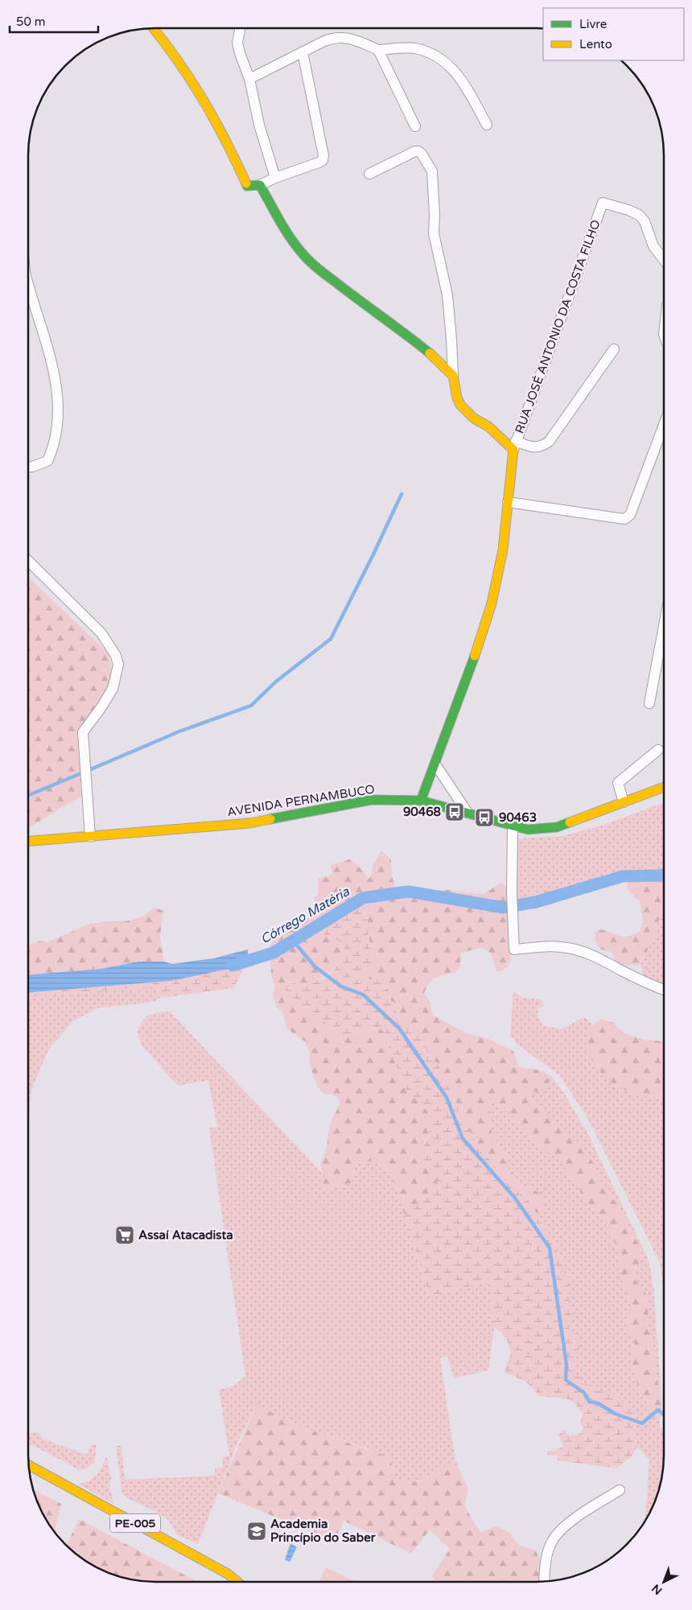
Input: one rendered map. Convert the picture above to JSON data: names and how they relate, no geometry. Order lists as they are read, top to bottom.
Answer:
{
  "streets": {
    "street": ["RUA JOSÉ ANTONIO DA COSTA FILHO", "AVENIDA PERNAMBUCO", "PE-005"]
  },
  "water": ["Córrego Matéria"],
  "places": {
    "bus stop": ["90468", "90463"],
    "supermarket": ["Assaí Atacadista"],
    "school or university": ["Academia Princípio do Saber"]
  },
  "legend": ["Livre", "Lento"],
  "scale_bar": "50 m",
  "north": "bottom left"
}
